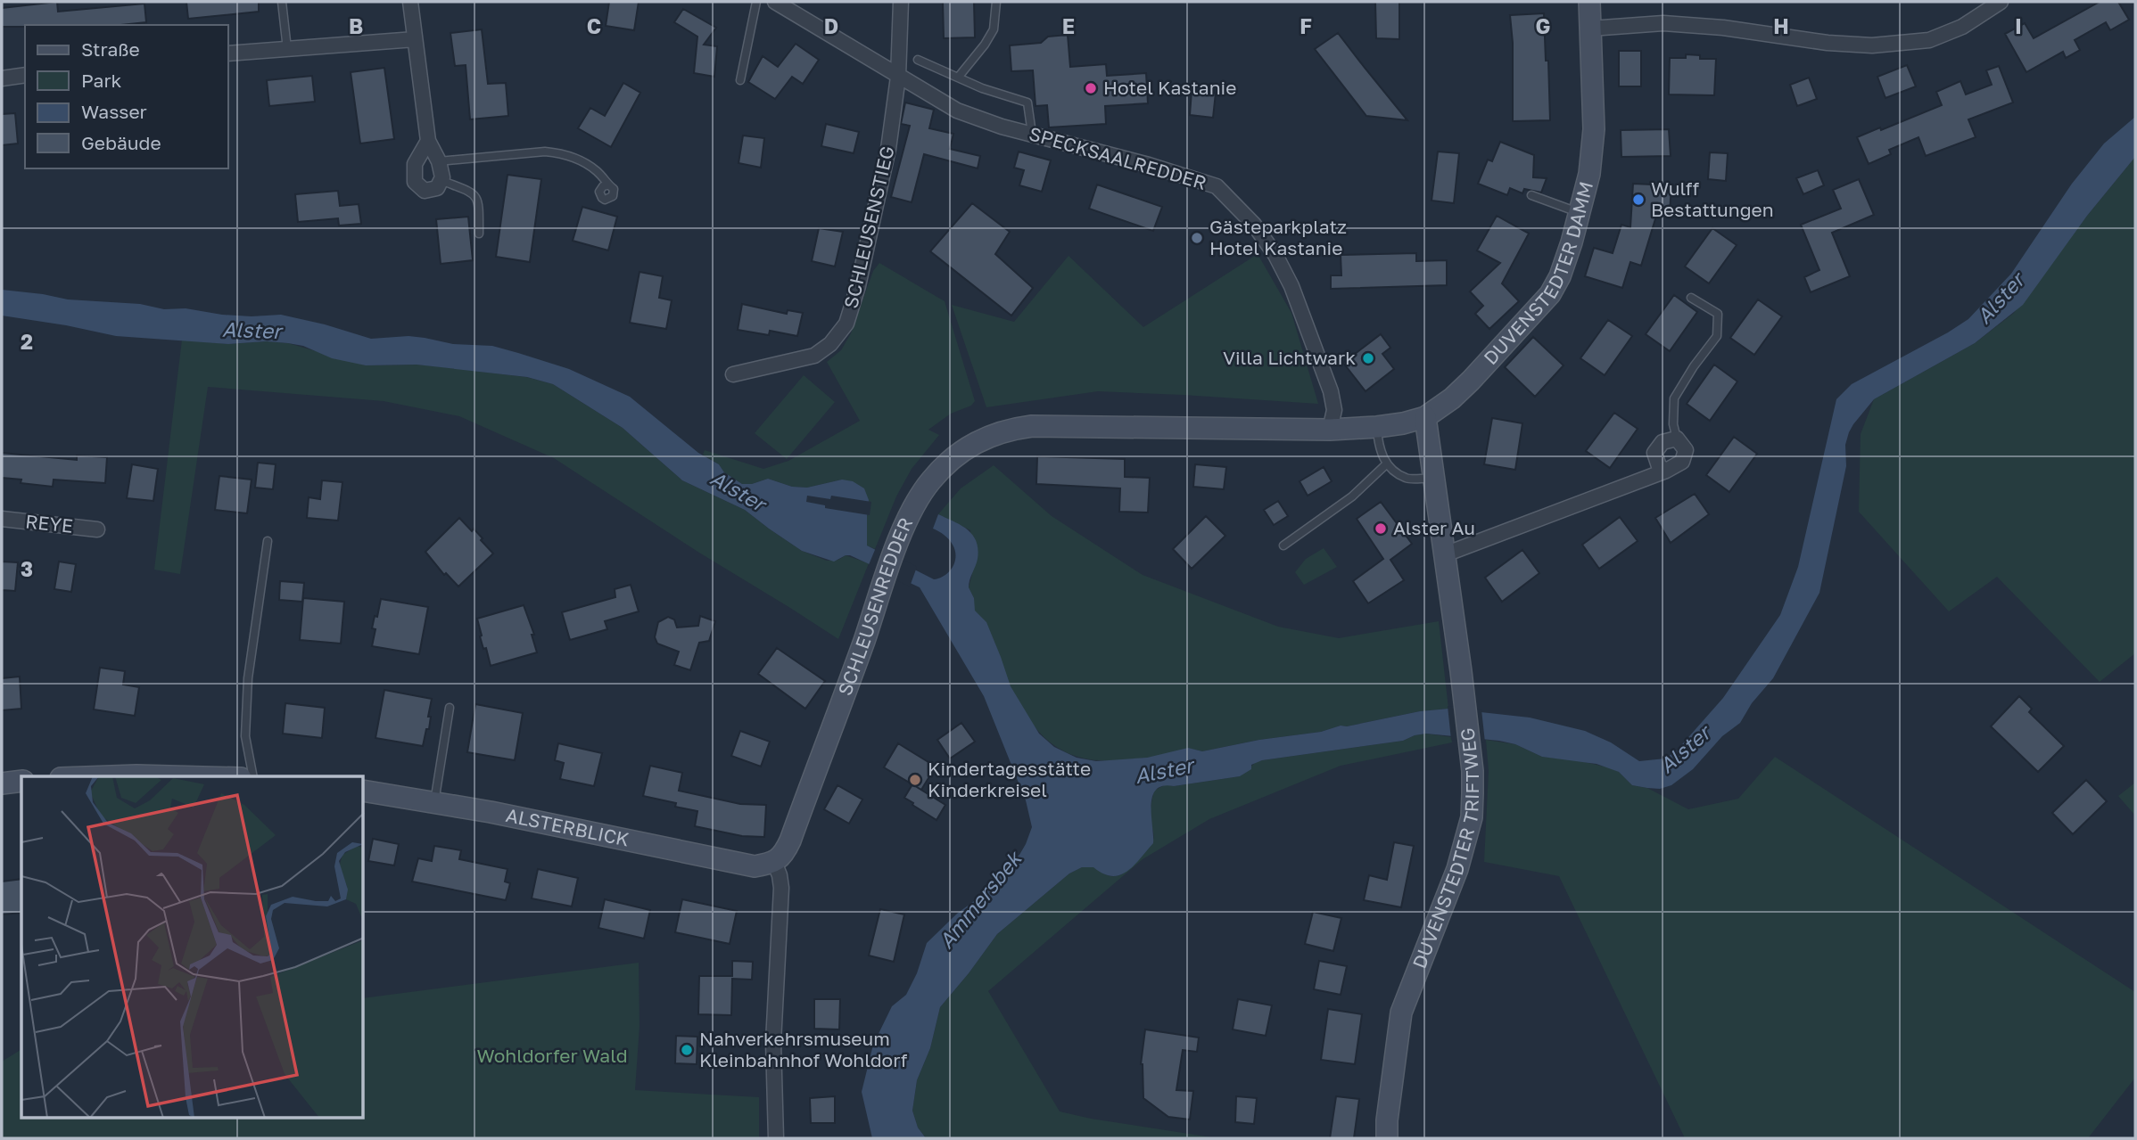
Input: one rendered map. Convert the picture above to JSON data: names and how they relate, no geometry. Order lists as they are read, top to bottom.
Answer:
{
  "streets": {
    "street": [
      "SPECKSAALREDDER",
      "SCHLEUSENSTIEG",
      "DUVENSTEDTER DAMM",
      "REYE",
      "SCHLEUSENREDDER",
      "ALSTERBLICK",
      "DUVENSTEDTER TRIFTWEG"
    ]
  },
  "crossings": [
    ["SPECKSAALREDDER", "SCHLEUSENSTIEG"],
    ["SPECKSAALREDDER", "DUVENSTEDTER DAMM"],
    ["SPECKSAALREDDER", "SCHLEUSENREDDER"],
    ["DUVENSTEDTER DAMM", "SCHLEUSENREDDER"],
    ["DUVENSTEDTER DAMM", "DUVENSTEDTER TRIFTWEG"],
    ["SCHLEUSENREDDER", "ALSTERBLICK"]
  ],
  "water": ["Alster", "Ammersbek"],
  "parks": ["Wohldorfer Wald"],
  "places": [
    "Hotel Kastanie",
    "Wulff Bestattungen",
    "Gästeparkplatz Hotel Kastanie",
    "Villa Lichtwark",
    "Alster Au",
    "Kindertagesstätte Kinderkreisel",
    "Nahverkehrsmuseum Kleinbahnhof Wohldorf"
  ],
  "legend": [
    "Straße",
    "Park",
    "Wasser",
    "Gebäude"
  ],
  "grid": {
    "columns": [
      "B",
      "C",
      "D",
      "E",
      "F",
      "G",
      "H",
      "I"
    ],
    "rows": ["2", "3"]
  }
}
